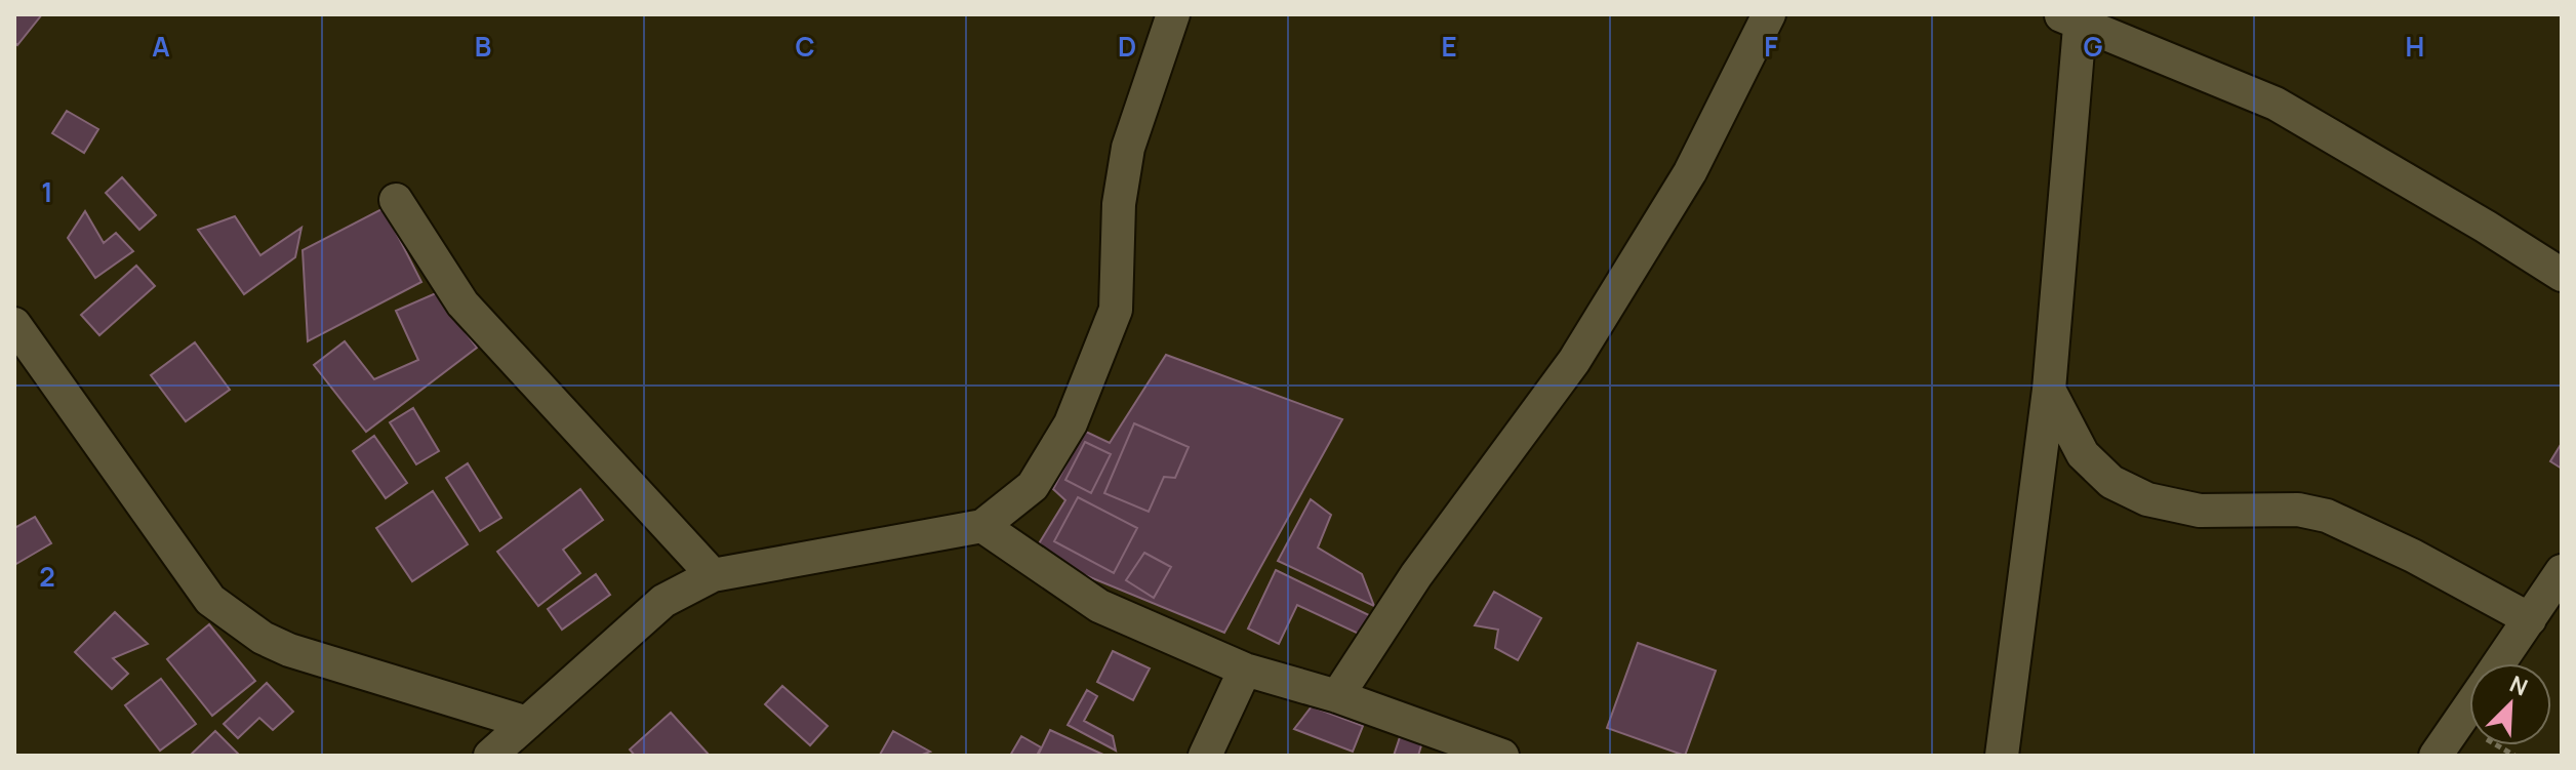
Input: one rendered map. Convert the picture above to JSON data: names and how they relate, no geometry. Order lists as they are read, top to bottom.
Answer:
{
  "north": "top right",
  "grid": {
    "columns": [
      "A",
      "B",
      "C",
      "D",
      "E",
      "F",
      "G",
      "H"
    ],
    "rows": ["1", "2"]
  }
}
